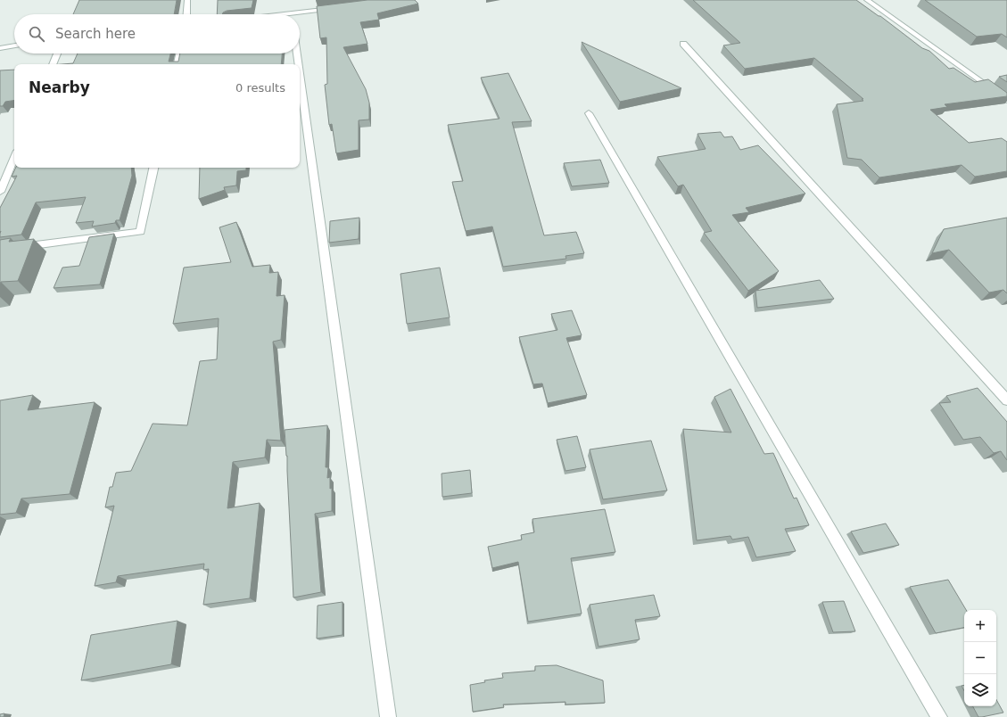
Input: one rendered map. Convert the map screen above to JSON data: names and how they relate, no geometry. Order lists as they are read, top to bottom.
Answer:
{
  "page": {
    "search": "Search here",
    "heading": ["Nearby", "0 results"],
    "map_buttons": ["+", "−"]
  }
}
